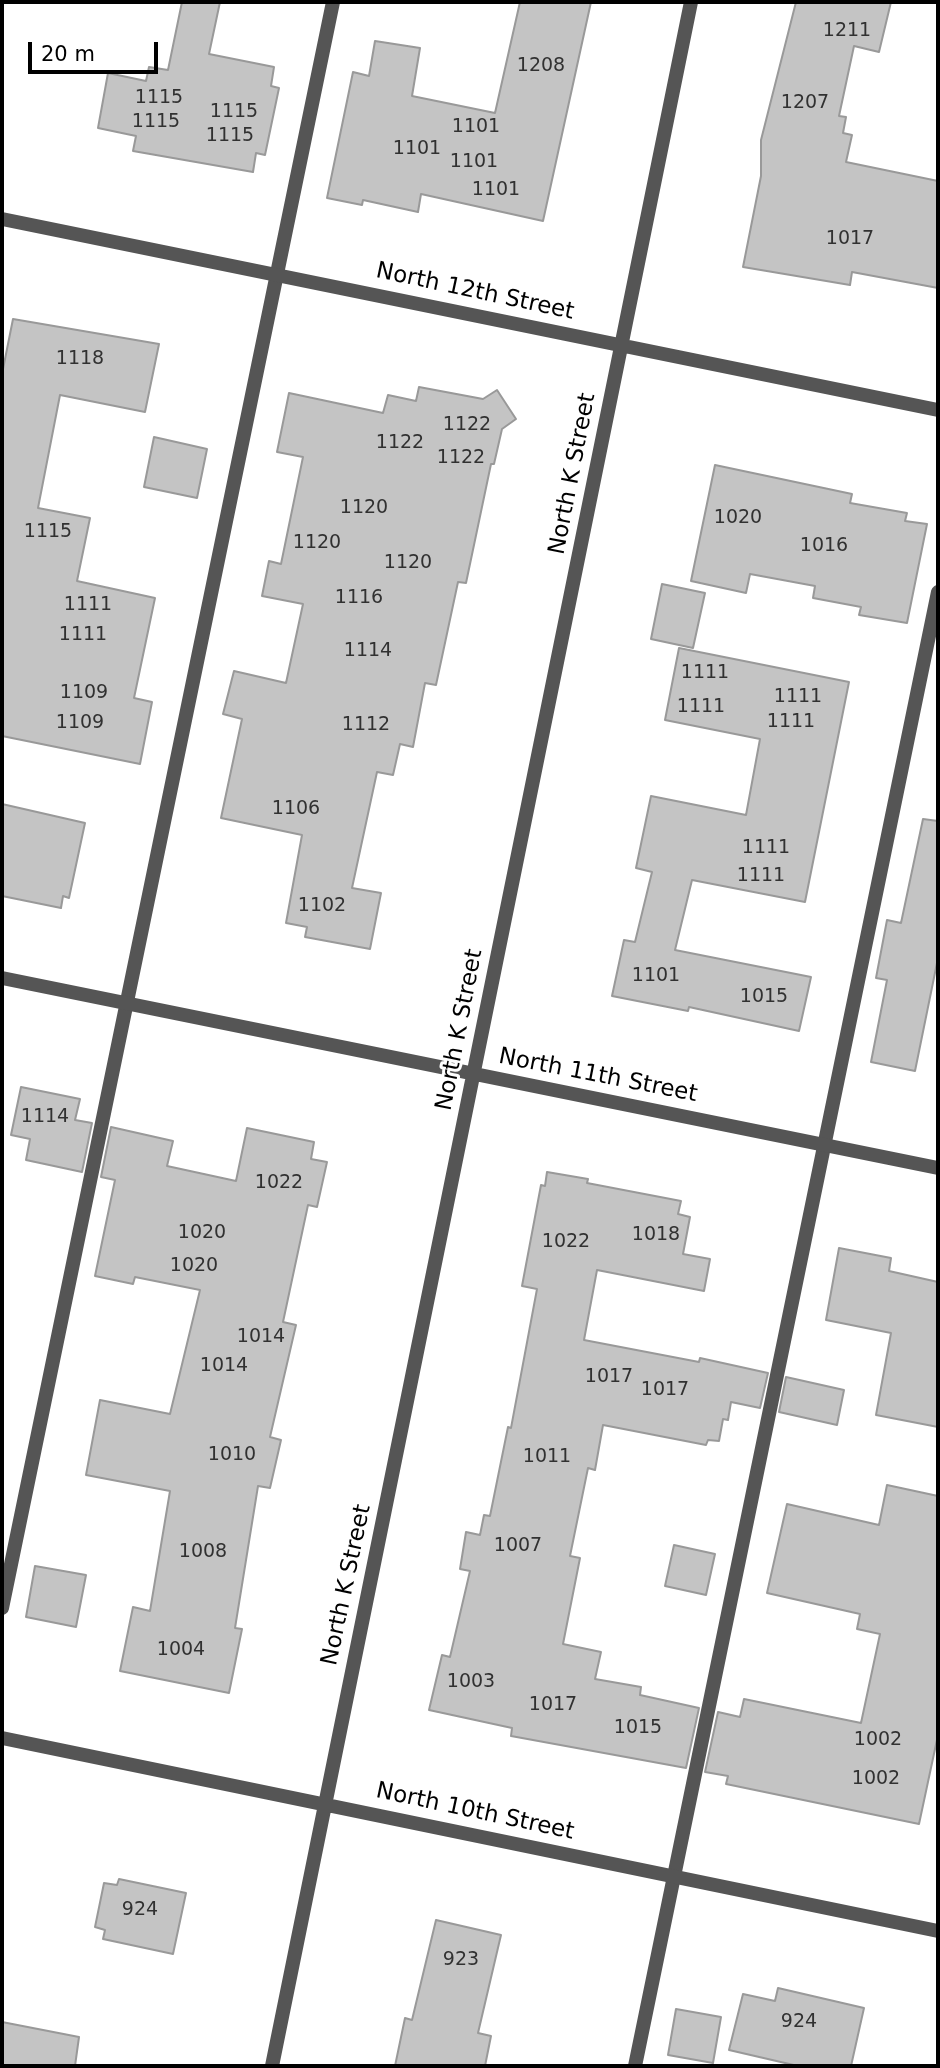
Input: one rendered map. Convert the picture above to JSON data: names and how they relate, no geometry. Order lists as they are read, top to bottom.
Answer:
{
  "streets": {
    "street": [
      "North 12th Street",
      "North K Street",
      "North 11th Street",
      "North 10th Street"
    ]
  },
  "crossings": [
    ["North 12th Street", "North K Street"],
    ["North K Street", "North 11th Street"],
    ["North K Street", "North 10th Street"]
  ],
  "house_numbers": [
    "1211",
    "1208",
    "1115",
    "1207",
    "1115",
    "1115",
    "1101",
    "1115",
    "1101",
    "1101",
    "1101",
    "1017",
    "1118",
    "1122",
    "1122",
    "1122",
    "1120",
    "1020",
    "1115",
    "1120",
    "1016",
    "1120",
    "1116",
    "1111",
    "1111",
    "1114",
    "1111",
    "1109",
    "1111",
    "1111",
    "1111",
    "1109",
    "1112",
    "1106",
    "1111",
    "1111",
    "1102",
    "1101",
    "1015",
    "1114",
    "1022",
    "1020",
    "1018",
    "1022",
    "1020",
    "1014",
    "1014",
    "1017",
    "1017",
    "1010",
    "1011",
    "1007",
    "1008",
    "1004",
    "1003",
    "1017",
    "1015",
    "1002",
    "1002",
    "924",
    "923",
    "924"
  ],
  "scale_bar": "20 m"
}
